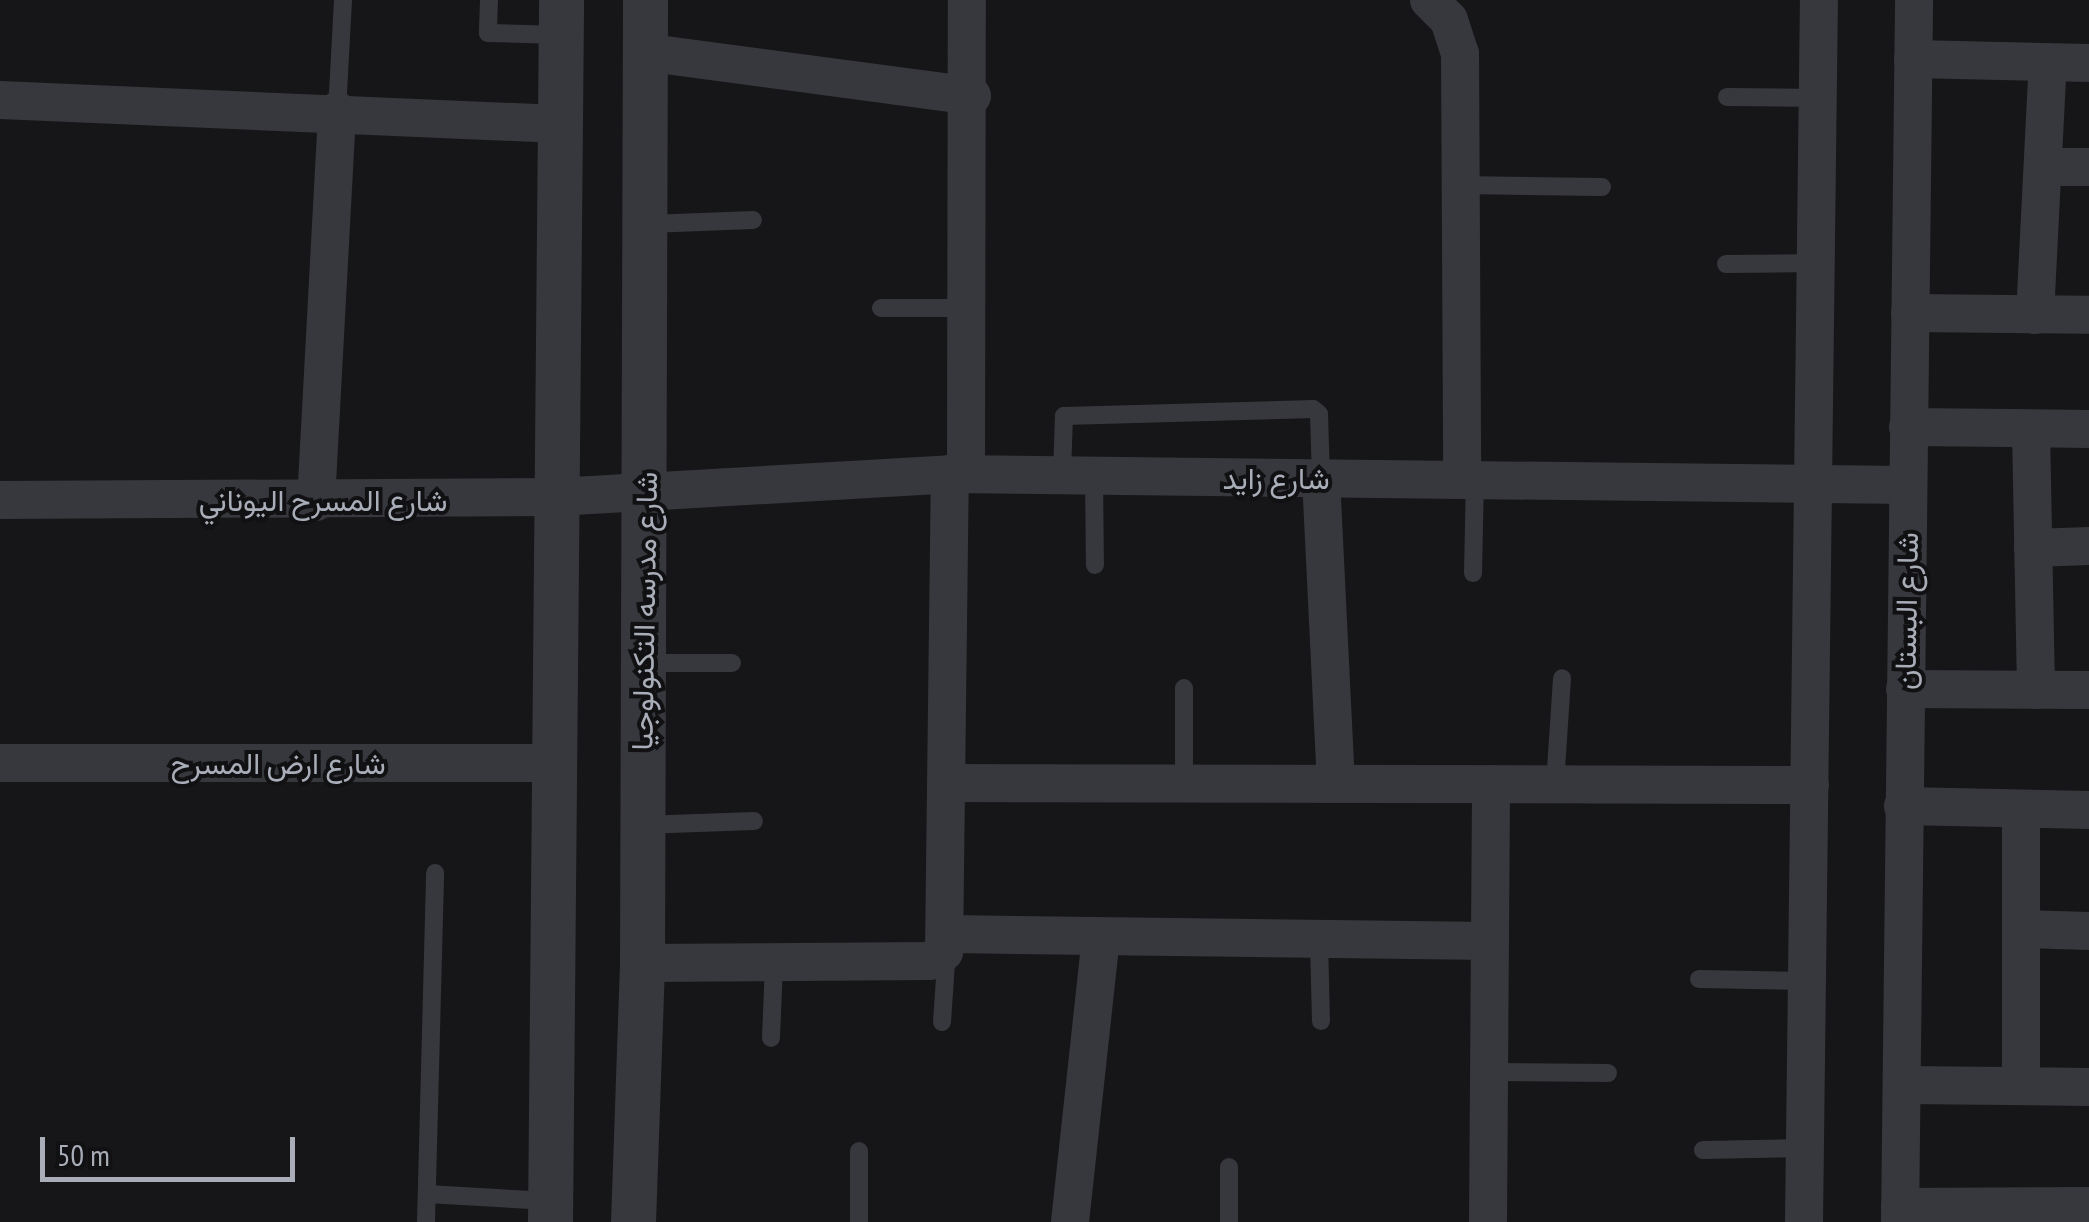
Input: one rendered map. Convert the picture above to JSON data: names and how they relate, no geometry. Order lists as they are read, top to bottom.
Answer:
{
  "streets": {
    "street": [
      "شارع زايد",
      "شارع المسرح اليوناني",
      "شارع مدرسه التكنولوجيا",
      "شارع البستان",
      "شارع ارض المسرح"
    ]
  },
  "crossings": [
    ["شارع زايد", "شارع المسرح اليوناني"],
    ["شارع زايد", "شارع مدرسه التكنولوجيا"],
    ["شارع زايد", "شارع البستان"],
    ["شارع المسرح اليوناني", "شارع مدرسه التكنولوجيا"]
  ],
  "scale_bar": "50 m"
}
